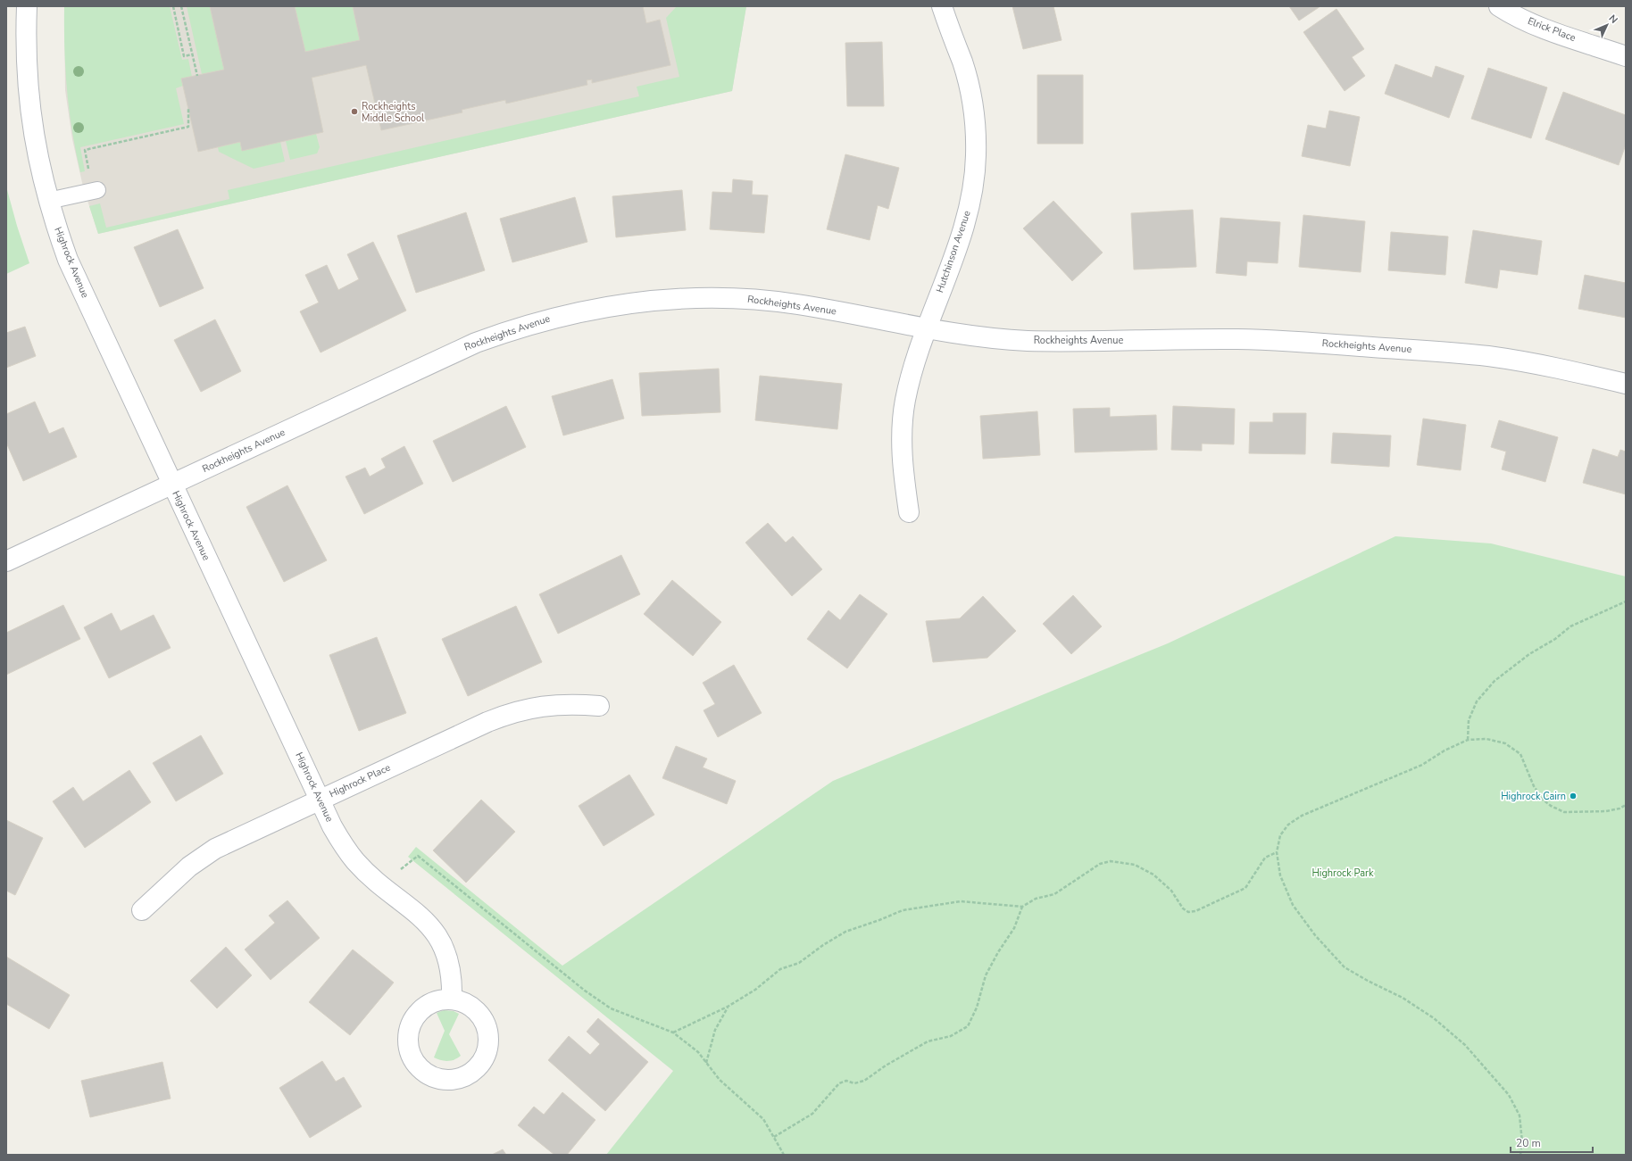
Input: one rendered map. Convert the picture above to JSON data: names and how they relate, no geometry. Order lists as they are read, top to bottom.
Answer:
{
  "streets": {
    "street": [
      "Elrick Place",
      "Hutchinson Avenue",
      "Highrock Avenue",
      "Rockheights Avenue",
      "Highrock Place"
    ]
  },
  "crossings": [
    ["Hutchinson Avenue", "Rockheights Avenue"],
    ["Highrock Avenue", "Rockheights Avenue"],
    ["Highrock Avenue", "Highrock Place"]
  ],
  "parks": ["Highrock Park"],
  "places": ["Rockheights Middle School", "Highrock Cairn"],
  "scale_bar": "20 m",
  "north": "top right"
}
